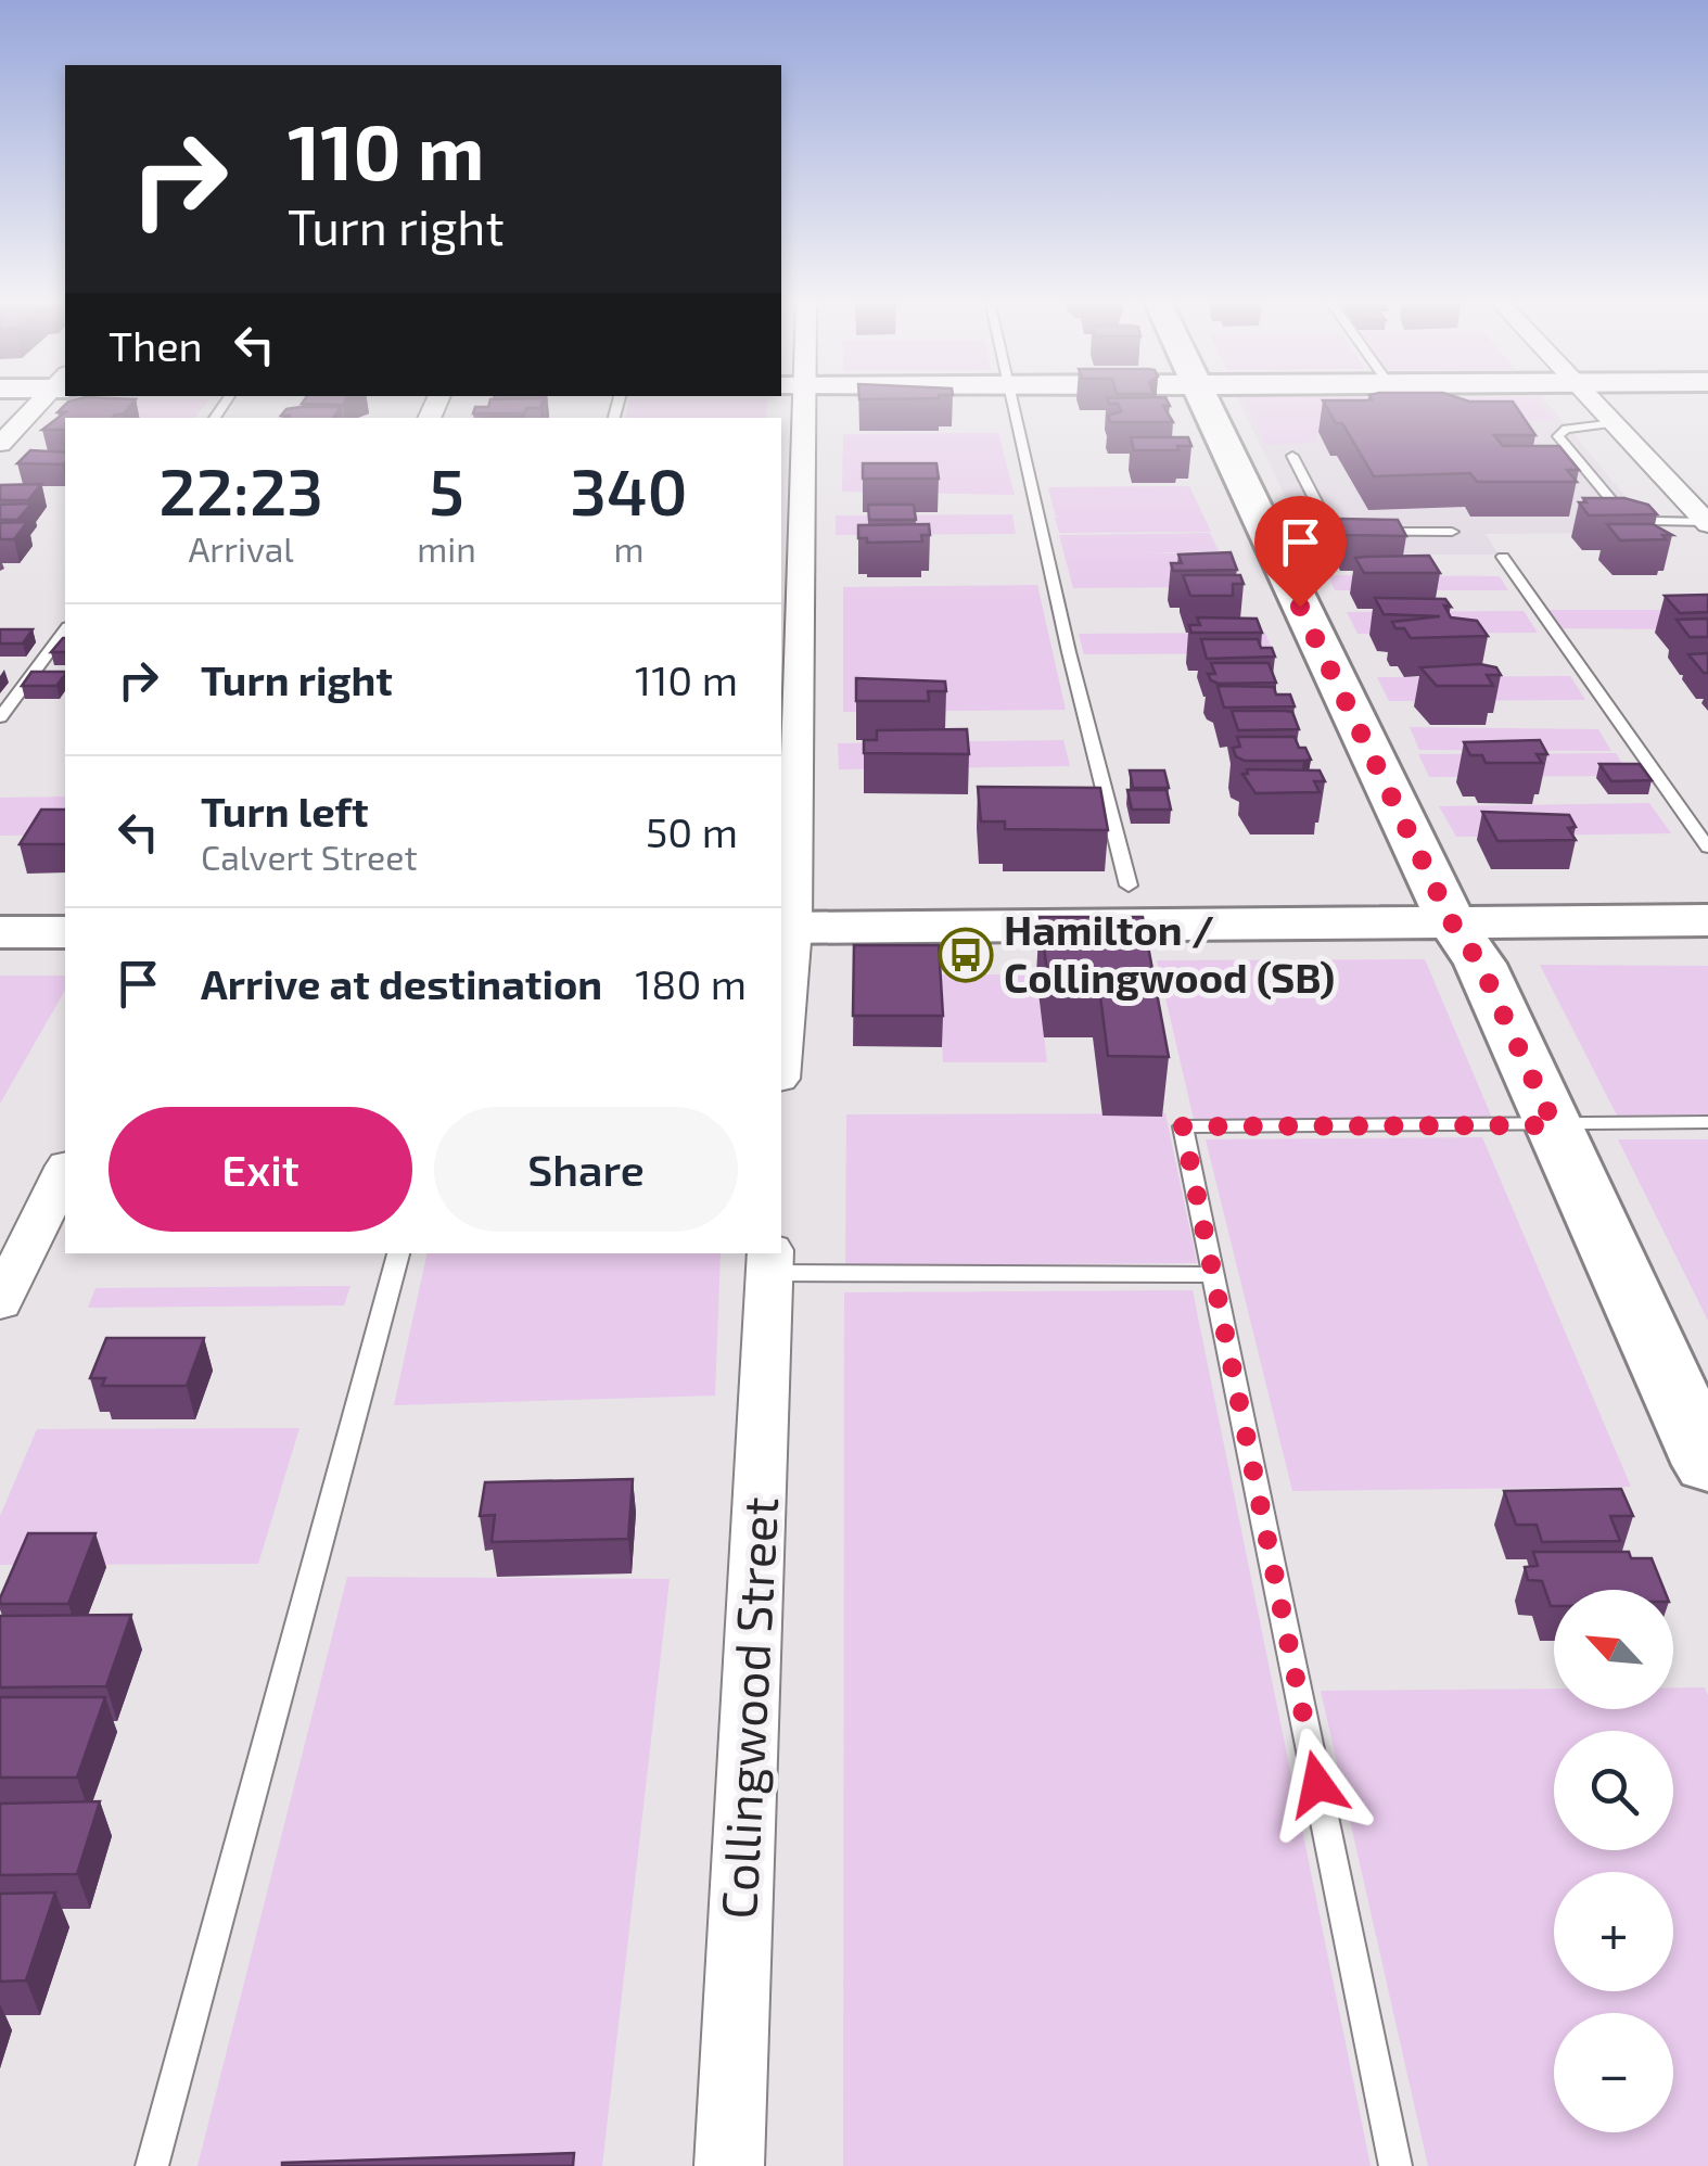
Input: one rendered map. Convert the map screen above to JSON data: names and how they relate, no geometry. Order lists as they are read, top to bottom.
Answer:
{
  "streets": {
    "street": ["Collingwood Street"]
  },
  "places": {
    "bus stop": ["Hamilton / Collingwood (SB)"]
  },
  "north": "top left",
  "page": {
    "turn": ["110 m", "Turn right"],
    "then": "Then",
    "eta": [
      "22:23",
      "Arrival",
      "5",
      "min",
      "340",
      "m"
    ],
    "list": [
      {
        "name": "Turn right",
        "value": "110 m"
      },
      {
        "name": "Turn left",
        "note": "Calvert Street",
        "value": "50 m"
      },
      {
        "name": "Arrive at destination",
        "value": "180 m"
      }
    ],
    "buttons": ["Exit", "Share"],
    "map_buttons": ["+", "−"]
  }
}
